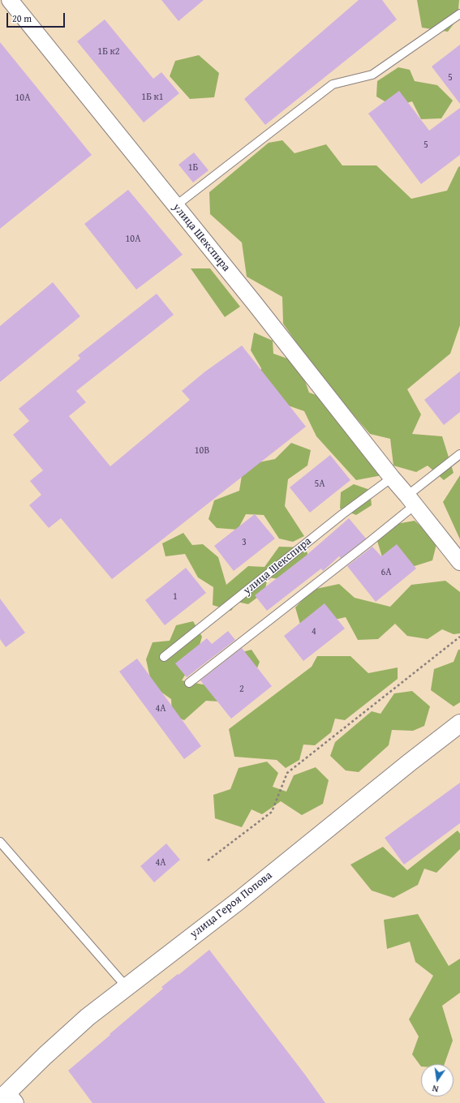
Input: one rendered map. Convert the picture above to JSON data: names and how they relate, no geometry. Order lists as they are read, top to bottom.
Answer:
{
  "streets": {
    "street": ["улица Шекспира", "улица Героя Попова"]
  },
  "house_numbers": [
    "1Б к2",
    "5",
    "1Б к1",
    "10А",
    "5",
    "1Б",
    "10А",
    "10В",
    "5А",
    "3",
    "6А",
    "1",
    "4",
    "2",
    "4А",
    "4А"
  ],
  "scale_bar": "20 m",
  "north": "bottom"
}
